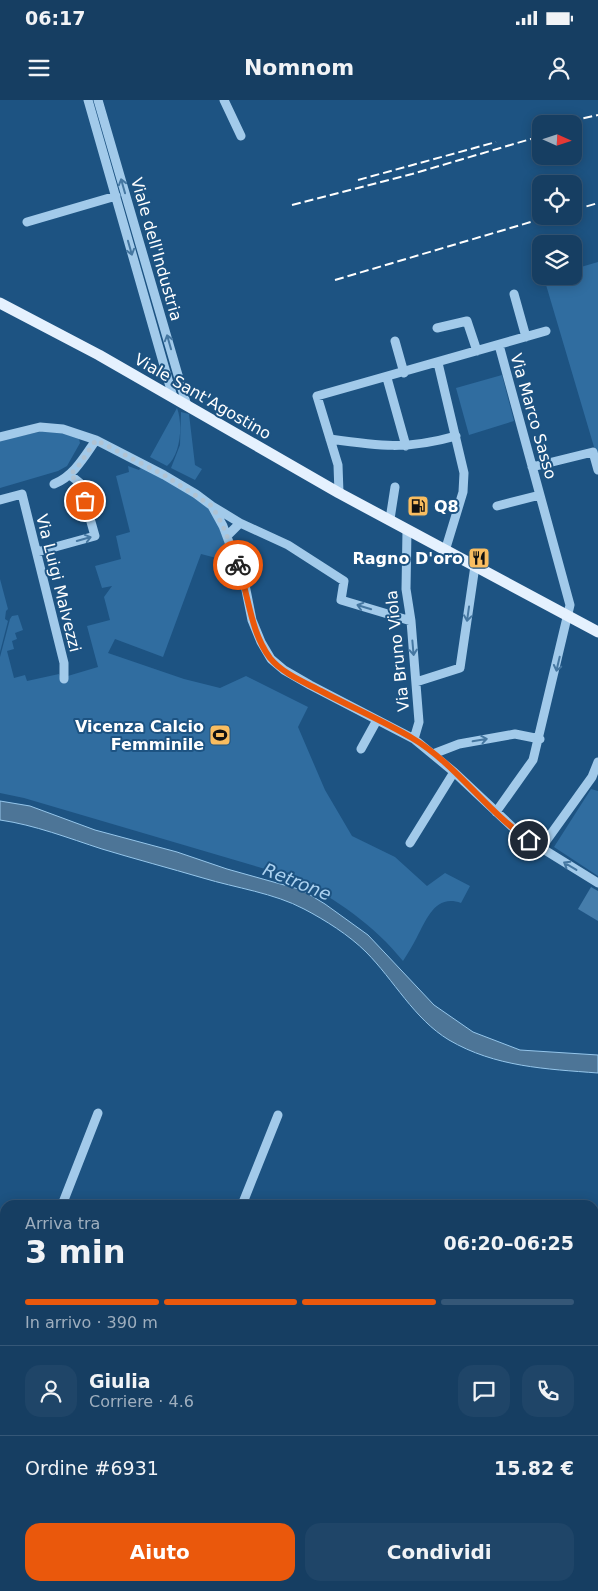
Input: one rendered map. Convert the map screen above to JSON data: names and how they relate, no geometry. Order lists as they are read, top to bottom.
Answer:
{
  "streets": {
    "main road": ["Viale Sant'Agostino"],
    "street": [
      "Viale dell'Industria",
      "Via Marco Sasso",
      "Via Luigi Malvezzi",
      "Via Bruno Viola"
    ]
  },
  "crossings": [
    ["Viale dell'Industria", "Viale Sant'Agostino"],
    ["Viale Sant'Agostino", "Via Marco Sasso"],
    ["Viale Sant'Agostino", "Via Bruno Viola"]
  ],
  "water": ["Retrone"],
  "places": {
    "fuel station": ["Q8"],
    "restaurant": ["Ragno D'oro"],
    "sports": ["Vicenza Calcio Femminile"]
  },
  "north": "right",
  "page": {
    "status": "06:17",
    "header": "Nomnom",
    "heading": ["3 min", "Arriva tra", "06:20–06:25"],
    "panel": [
      "Giulia",
      "Corriere · 4.6",
      "Ordine #6931",
      "15.82 €"
    ],
    "bar": "In arrivo · 390 m",
    "buttons": ["Aiuto", "Condividi"]
  }
}
